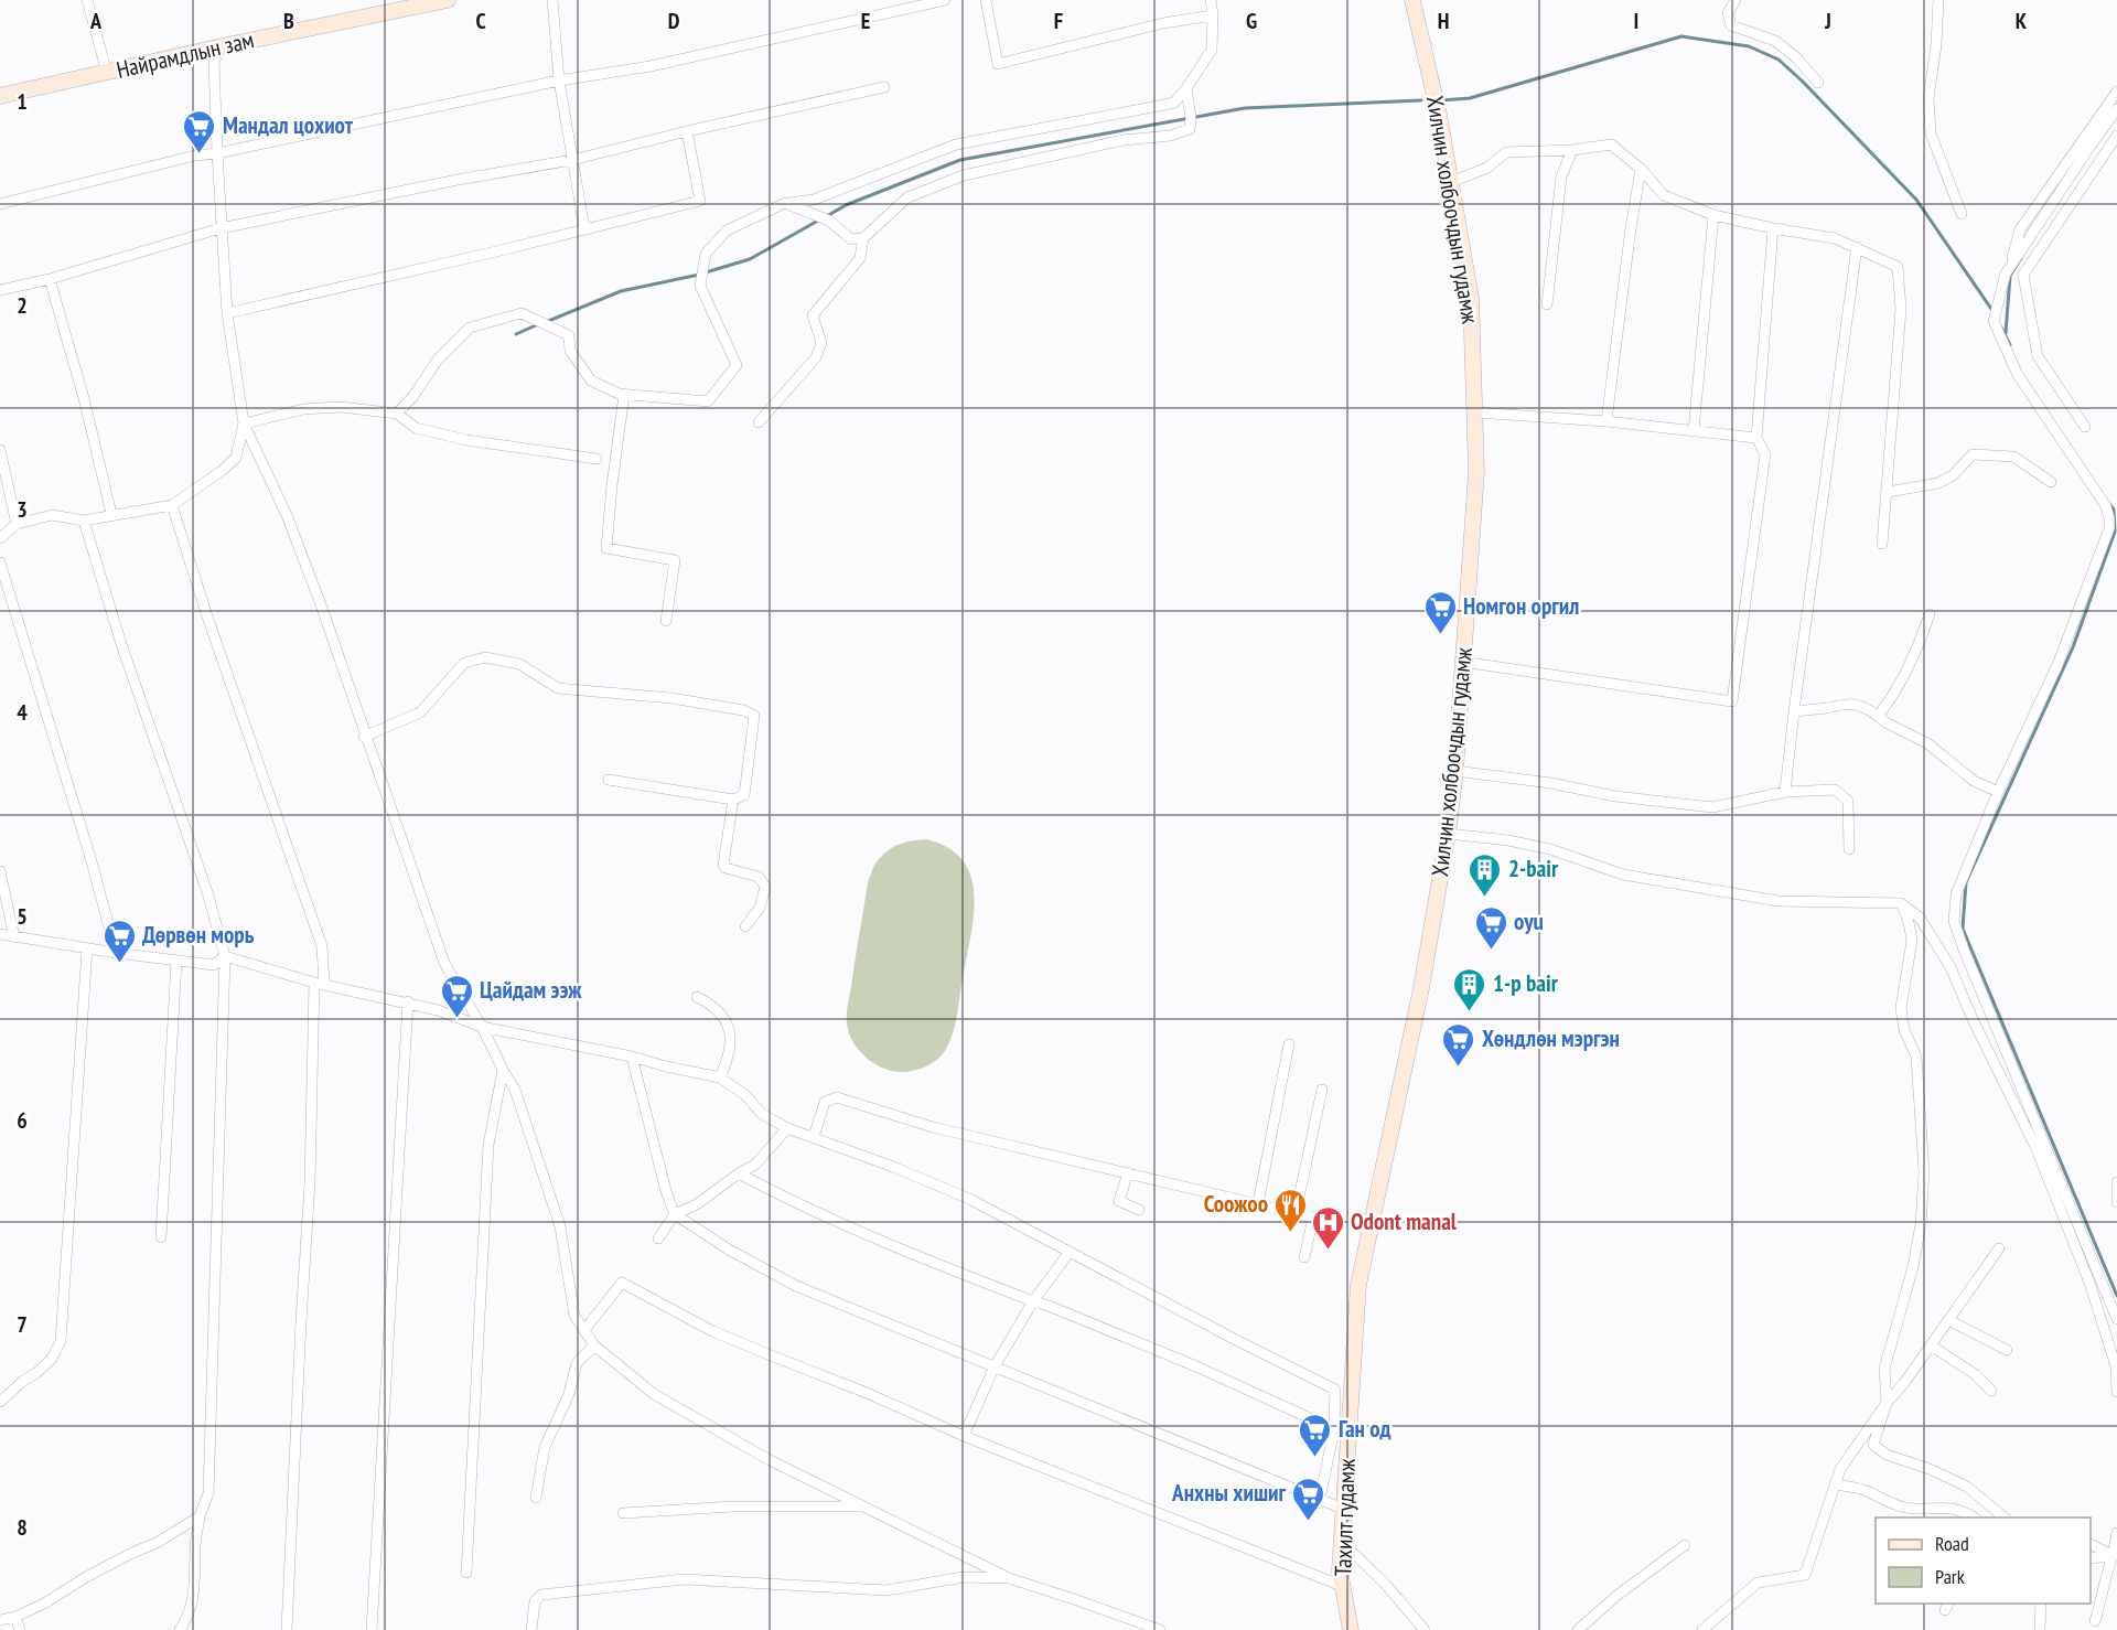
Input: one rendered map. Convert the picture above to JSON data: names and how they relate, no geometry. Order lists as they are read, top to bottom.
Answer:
{
  "streets": {
    "main road": ["Найрамдлын зам", "Хилчин холбоочдын гудамж", "Тахилт гудамж"]
  },
  "crossings": [
    ["Хилчин холбоочдын гудамж", "Тахилт гудамж"]
  ],
  "places": {
    "supermarket": [
      "Мандал цохиот",
      "Номгон оргил",
      "oyu",
      "Дөрвөн морь",
      "Цайдам ээж",
      "Хөндлөн мэргэн",
      "Ган од",
      "Анхны хишиг"
    ],
    "building": ["2-bair", "1-p bair"],
    "restaurant": ["Соожоо"],
    "hospital": ["Odont manal"]
  },
  "legend": ["Road", "Park"],
  "grid": {
    "columns": [
      "A",
      "B",
      "C",
      "D",
      "E",
      "F",
      "G",
      "H",
      "I",
      "J",
      "K"
    ],
    "rows": [
      "1",
      "2",
      "3",
      "4",
      "5",
      "6",
      "7",
      "8"
    ]
  }
}
